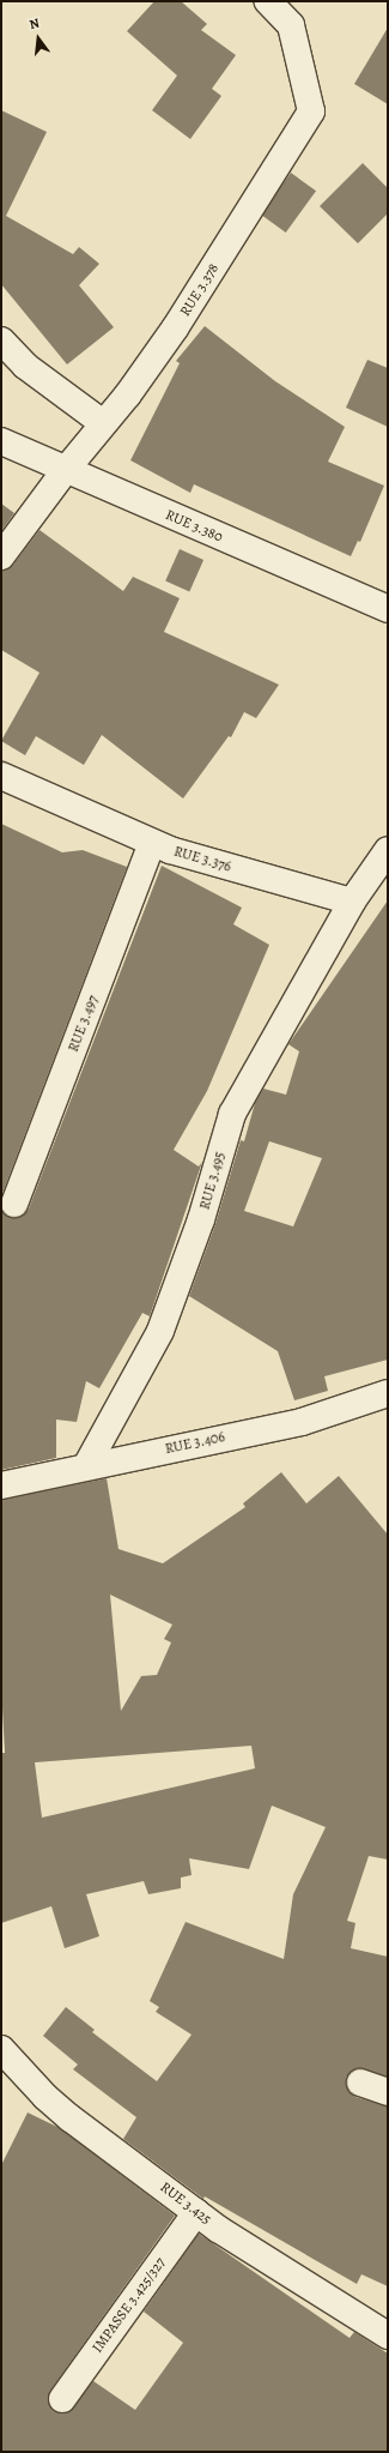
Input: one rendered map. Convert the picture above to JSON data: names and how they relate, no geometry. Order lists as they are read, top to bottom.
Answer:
{
  "streets": {
    "street": [
      "RUE 3.378",
      "RUE 3.380",
      "RUE 3.376",
      "RUE 3.497",
      "RUE 3.495",
      "RUE 3.406",
      "RUE 3.425",
      "IMPASSE 3.425/327"
    ]
  },
  "crossings": [
    ["RUE 3.378", "RUE 3.380"],
    ["RUE 3.376", "RUE 3.497"],
    ["RUE 3.376", "RUE 3.495"],
    ["RUE 3.495", "RUE 3.406"],
    ["RUE 3.425", "IMPASSE 3.425/327"]
  ],
  "north": "top"
}
